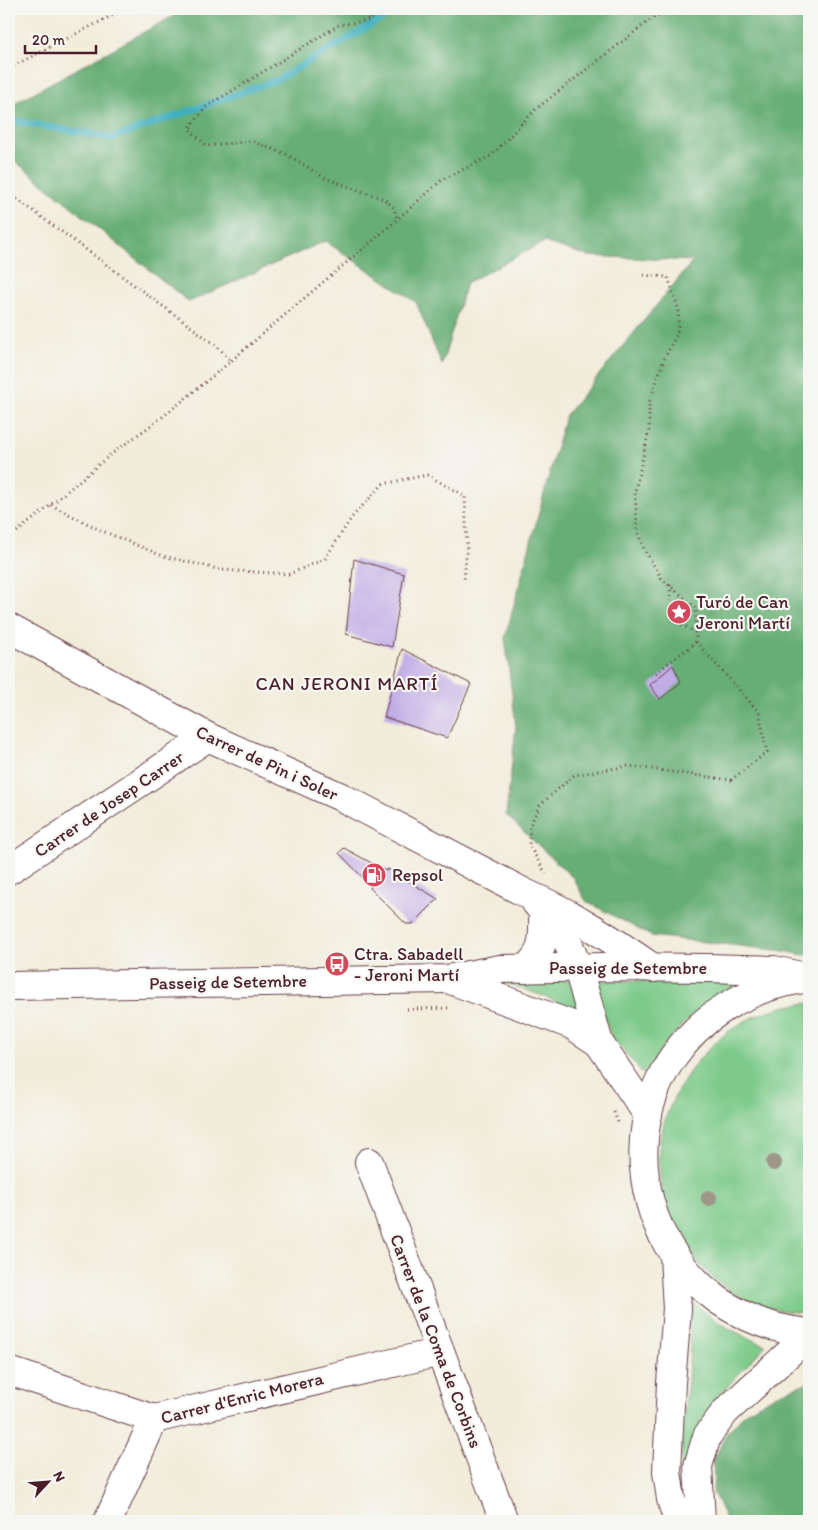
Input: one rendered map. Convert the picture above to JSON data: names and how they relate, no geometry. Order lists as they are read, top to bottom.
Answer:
{
  "streets": {
    "street": [
      "Carrer de Pin i Soler",
      "Carrer de Josep Carrer",
      "Passeig de Setembre",
      "Carrer de la Coma de Corbins",
      "Carrer d'Enric Morera"
    ]
  },
  "crossings": [
    ["Carrer de Pin i Soler", "Carrer de Josep Carrer"],
    ["Carrer de Pin i Soler", "Passeig de Setembre"],
    ["Carrer de la Coma de Corbins", "Carrer d'Enric Morera"]
  ],
  "districts": ["CAN JERONI MARTÍ"],
  "places": {
    "place": ["Turó de Can Jeroni Martí"],
    "fuel station": ["Repsol"],
    "bus stop": ["Ctra. Sabadell - Jeroni Martí"]
  },
  "scale_bar": "20 m",
  "north": "top right"
}
